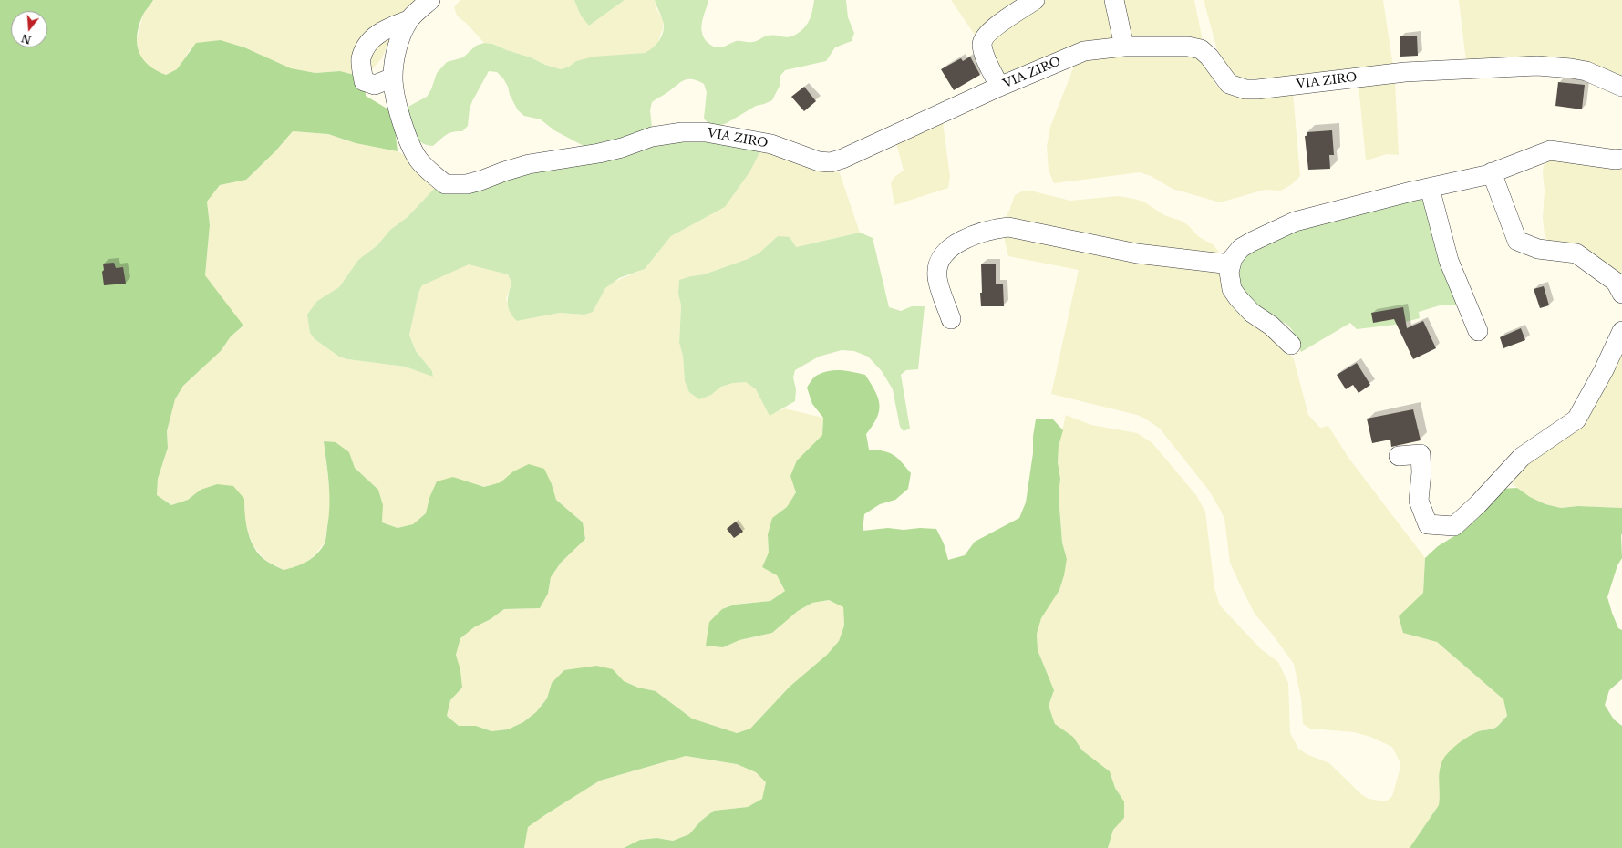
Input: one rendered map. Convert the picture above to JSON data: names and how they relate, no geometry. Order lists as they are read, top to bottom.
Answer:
{
  "streets": {
    "street": ["VIA ZIRO"]
  },
  "north": "bottom"
}
